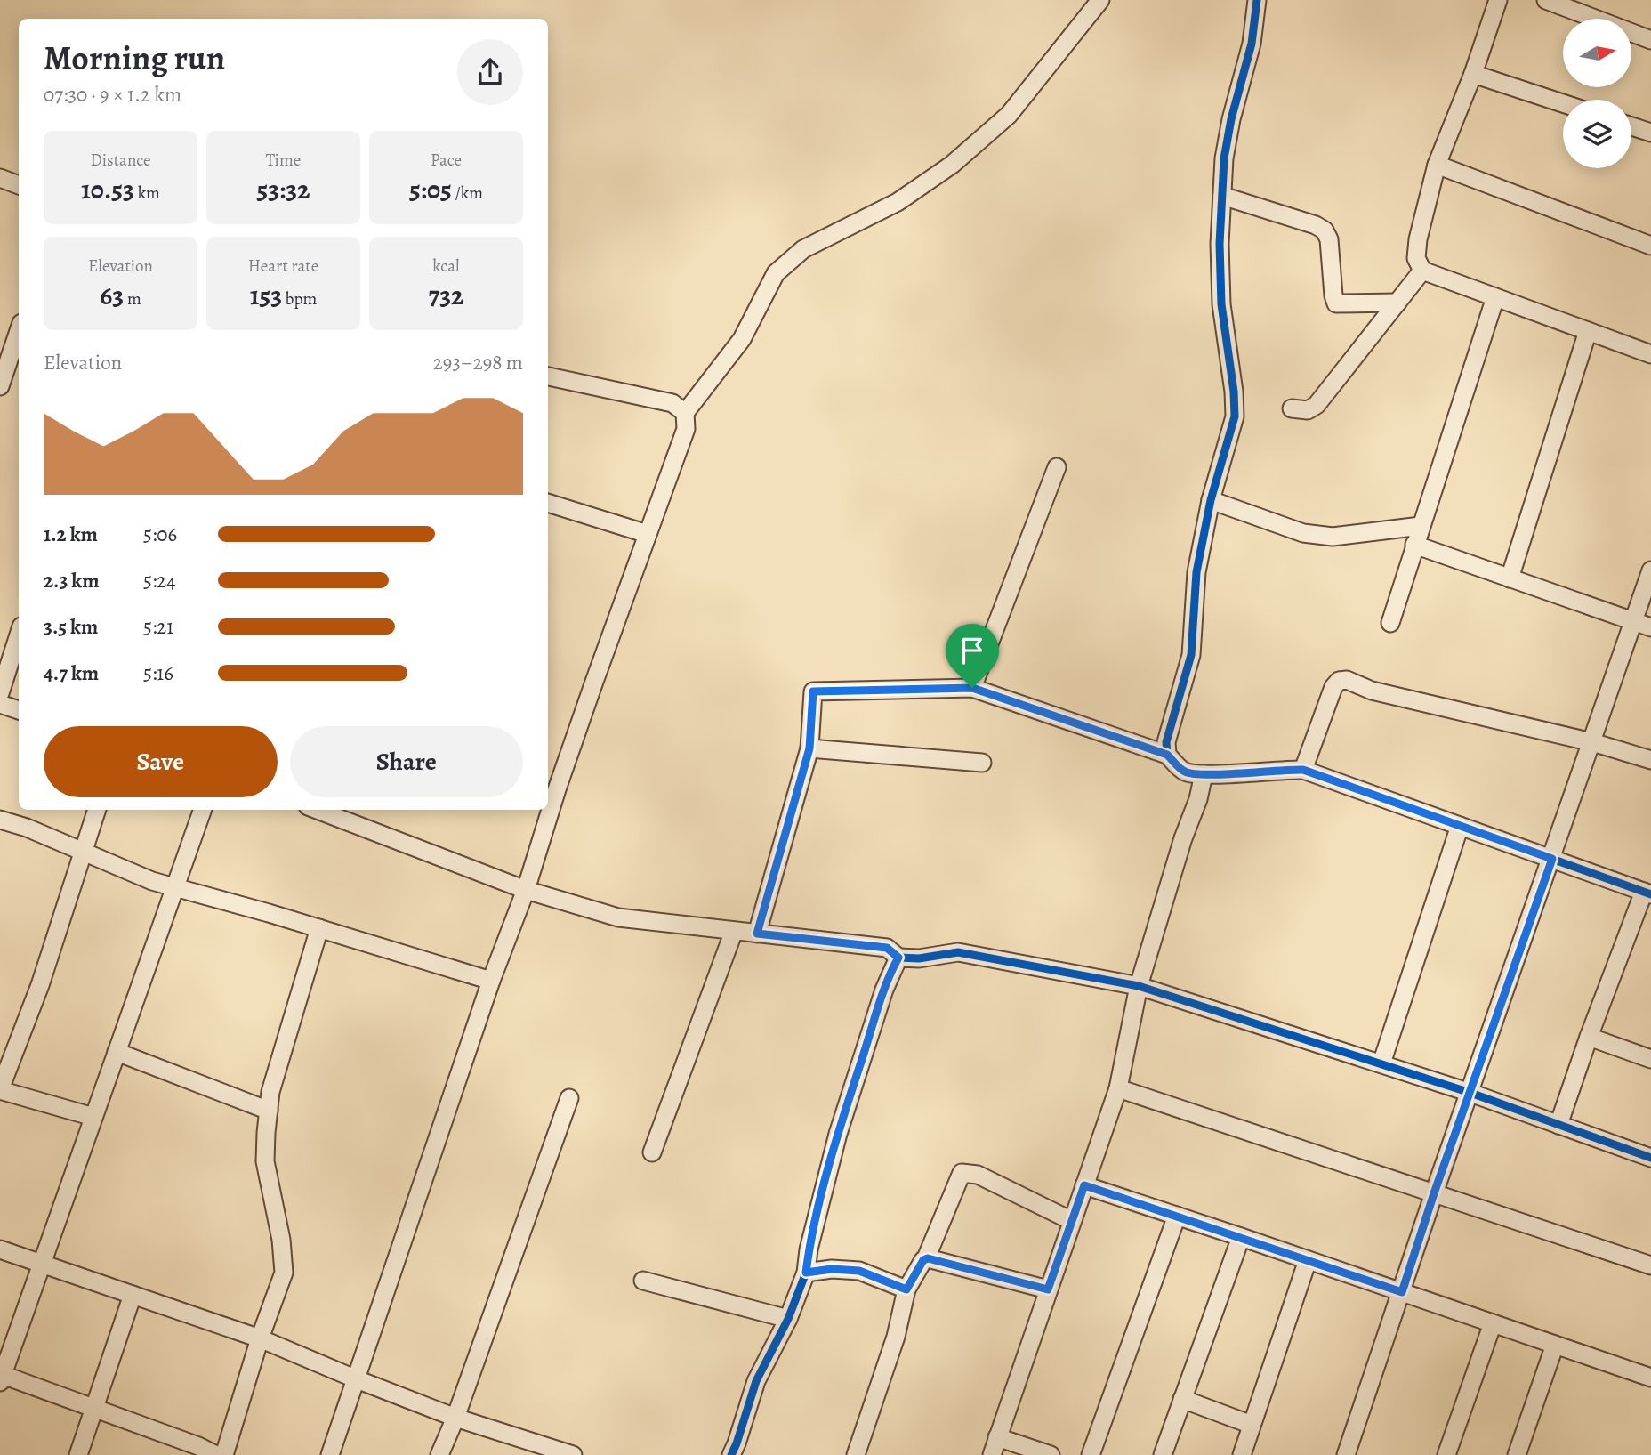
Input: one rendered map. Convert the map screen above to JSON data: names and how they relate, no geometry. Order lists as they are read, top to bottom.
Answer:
{
  "north": "right",
  "page": {
    "heading": ["Morning run", "07:30 · 9 × 1.2 km"],
    "stats": [
      ["Distance", "10.53 km"],
      ["Time", "53:32"],
      ["Pace", "5:05 /km"],
      ["Elevation", "63 m"],
      ["Heart rate", "153 bpm"],
      ["kcal", "732"]
    ],
    "chart": ["Elevation", "293–298 m"],
    "list": [
      {
        "name": "1.2 km",
        "note": "5:06"
      },
      {
        "name": "2.3 km",
        "note": "5:24"
      },
      {
        "name": "3.5 km",
        "note": "5:21"
      },
      {
        "name": "4.7 km",
        "note": "5:16"
      }
    ],
    "buttons": ["Save", "Share"]
  }
}
